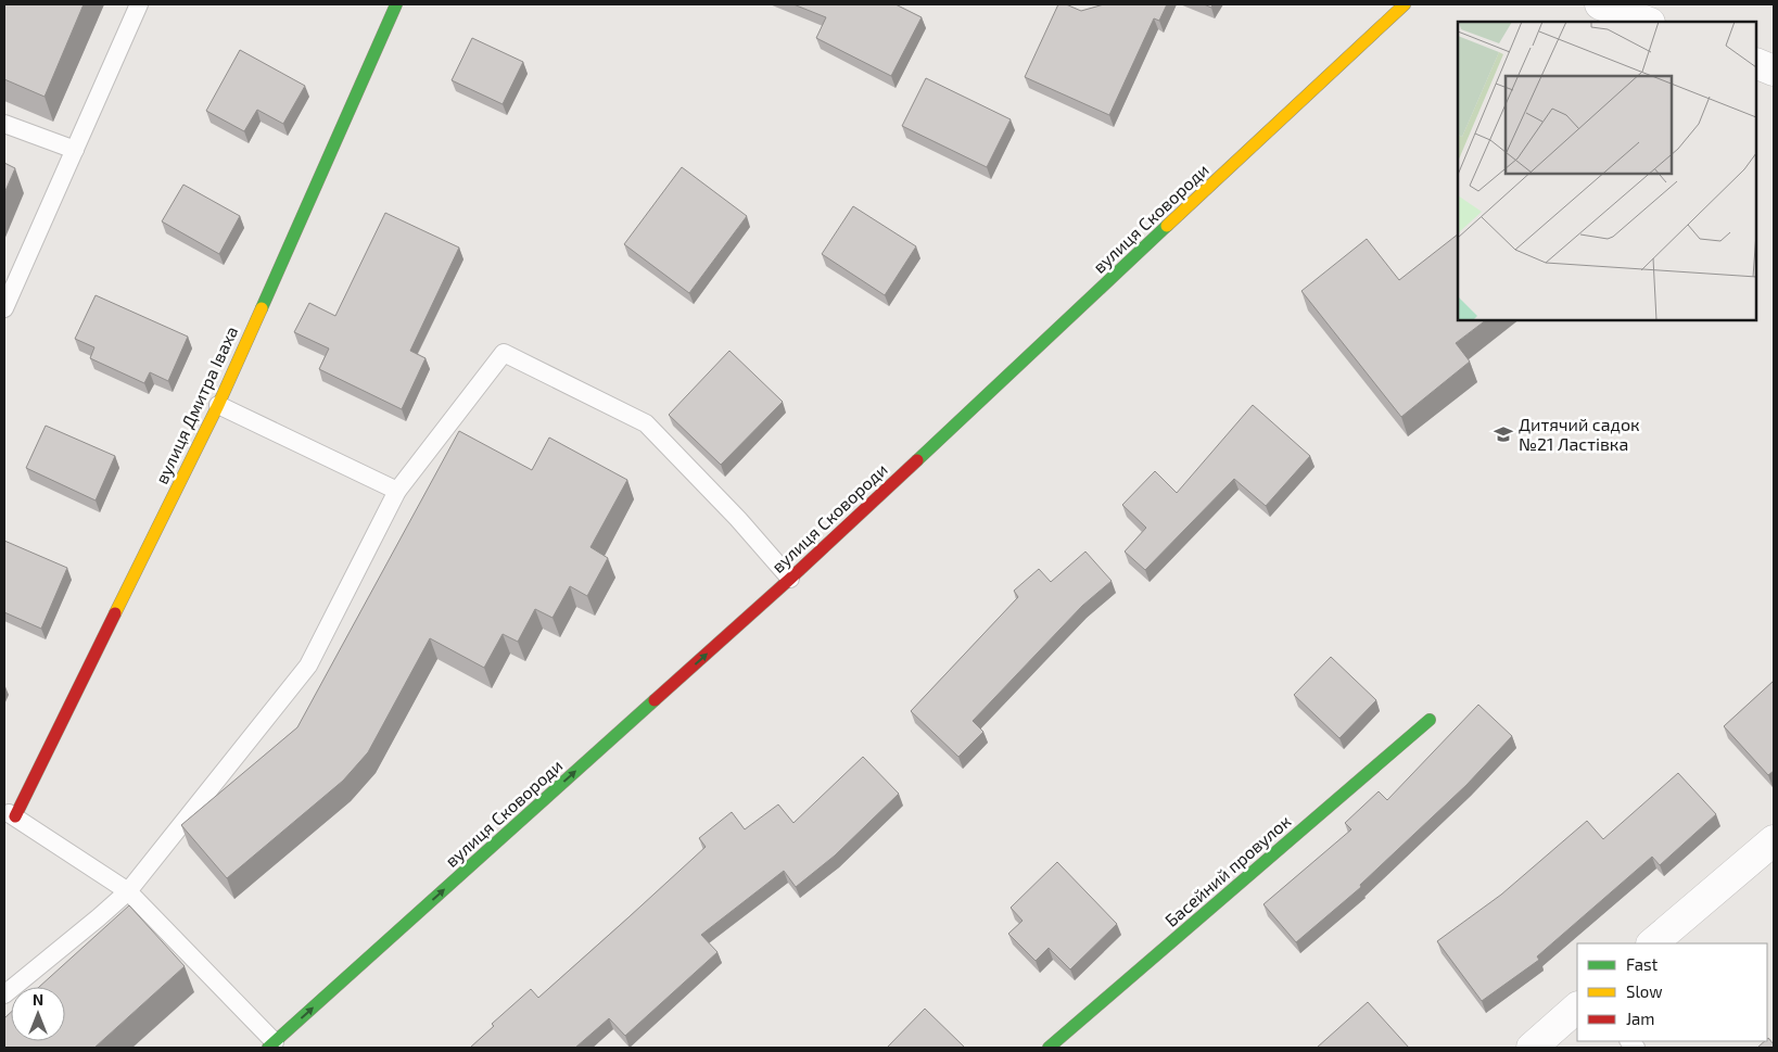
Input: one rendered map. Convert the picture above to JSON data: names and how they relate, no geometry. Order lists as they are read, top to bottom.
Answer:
{
  "streets": {
    "main road": ["вулиця Сковороди", "вулиця Дмитра Іваха", "Басейний провулок"]
  },
  "one_way": ["вулиця Сковороди"],
  "places": {
    "school or university": ["Дитячий садок №21 Ластівка"]
  },
  "legend": ["Fast", "Slow", "Jam"],
  "north": "top"
}
